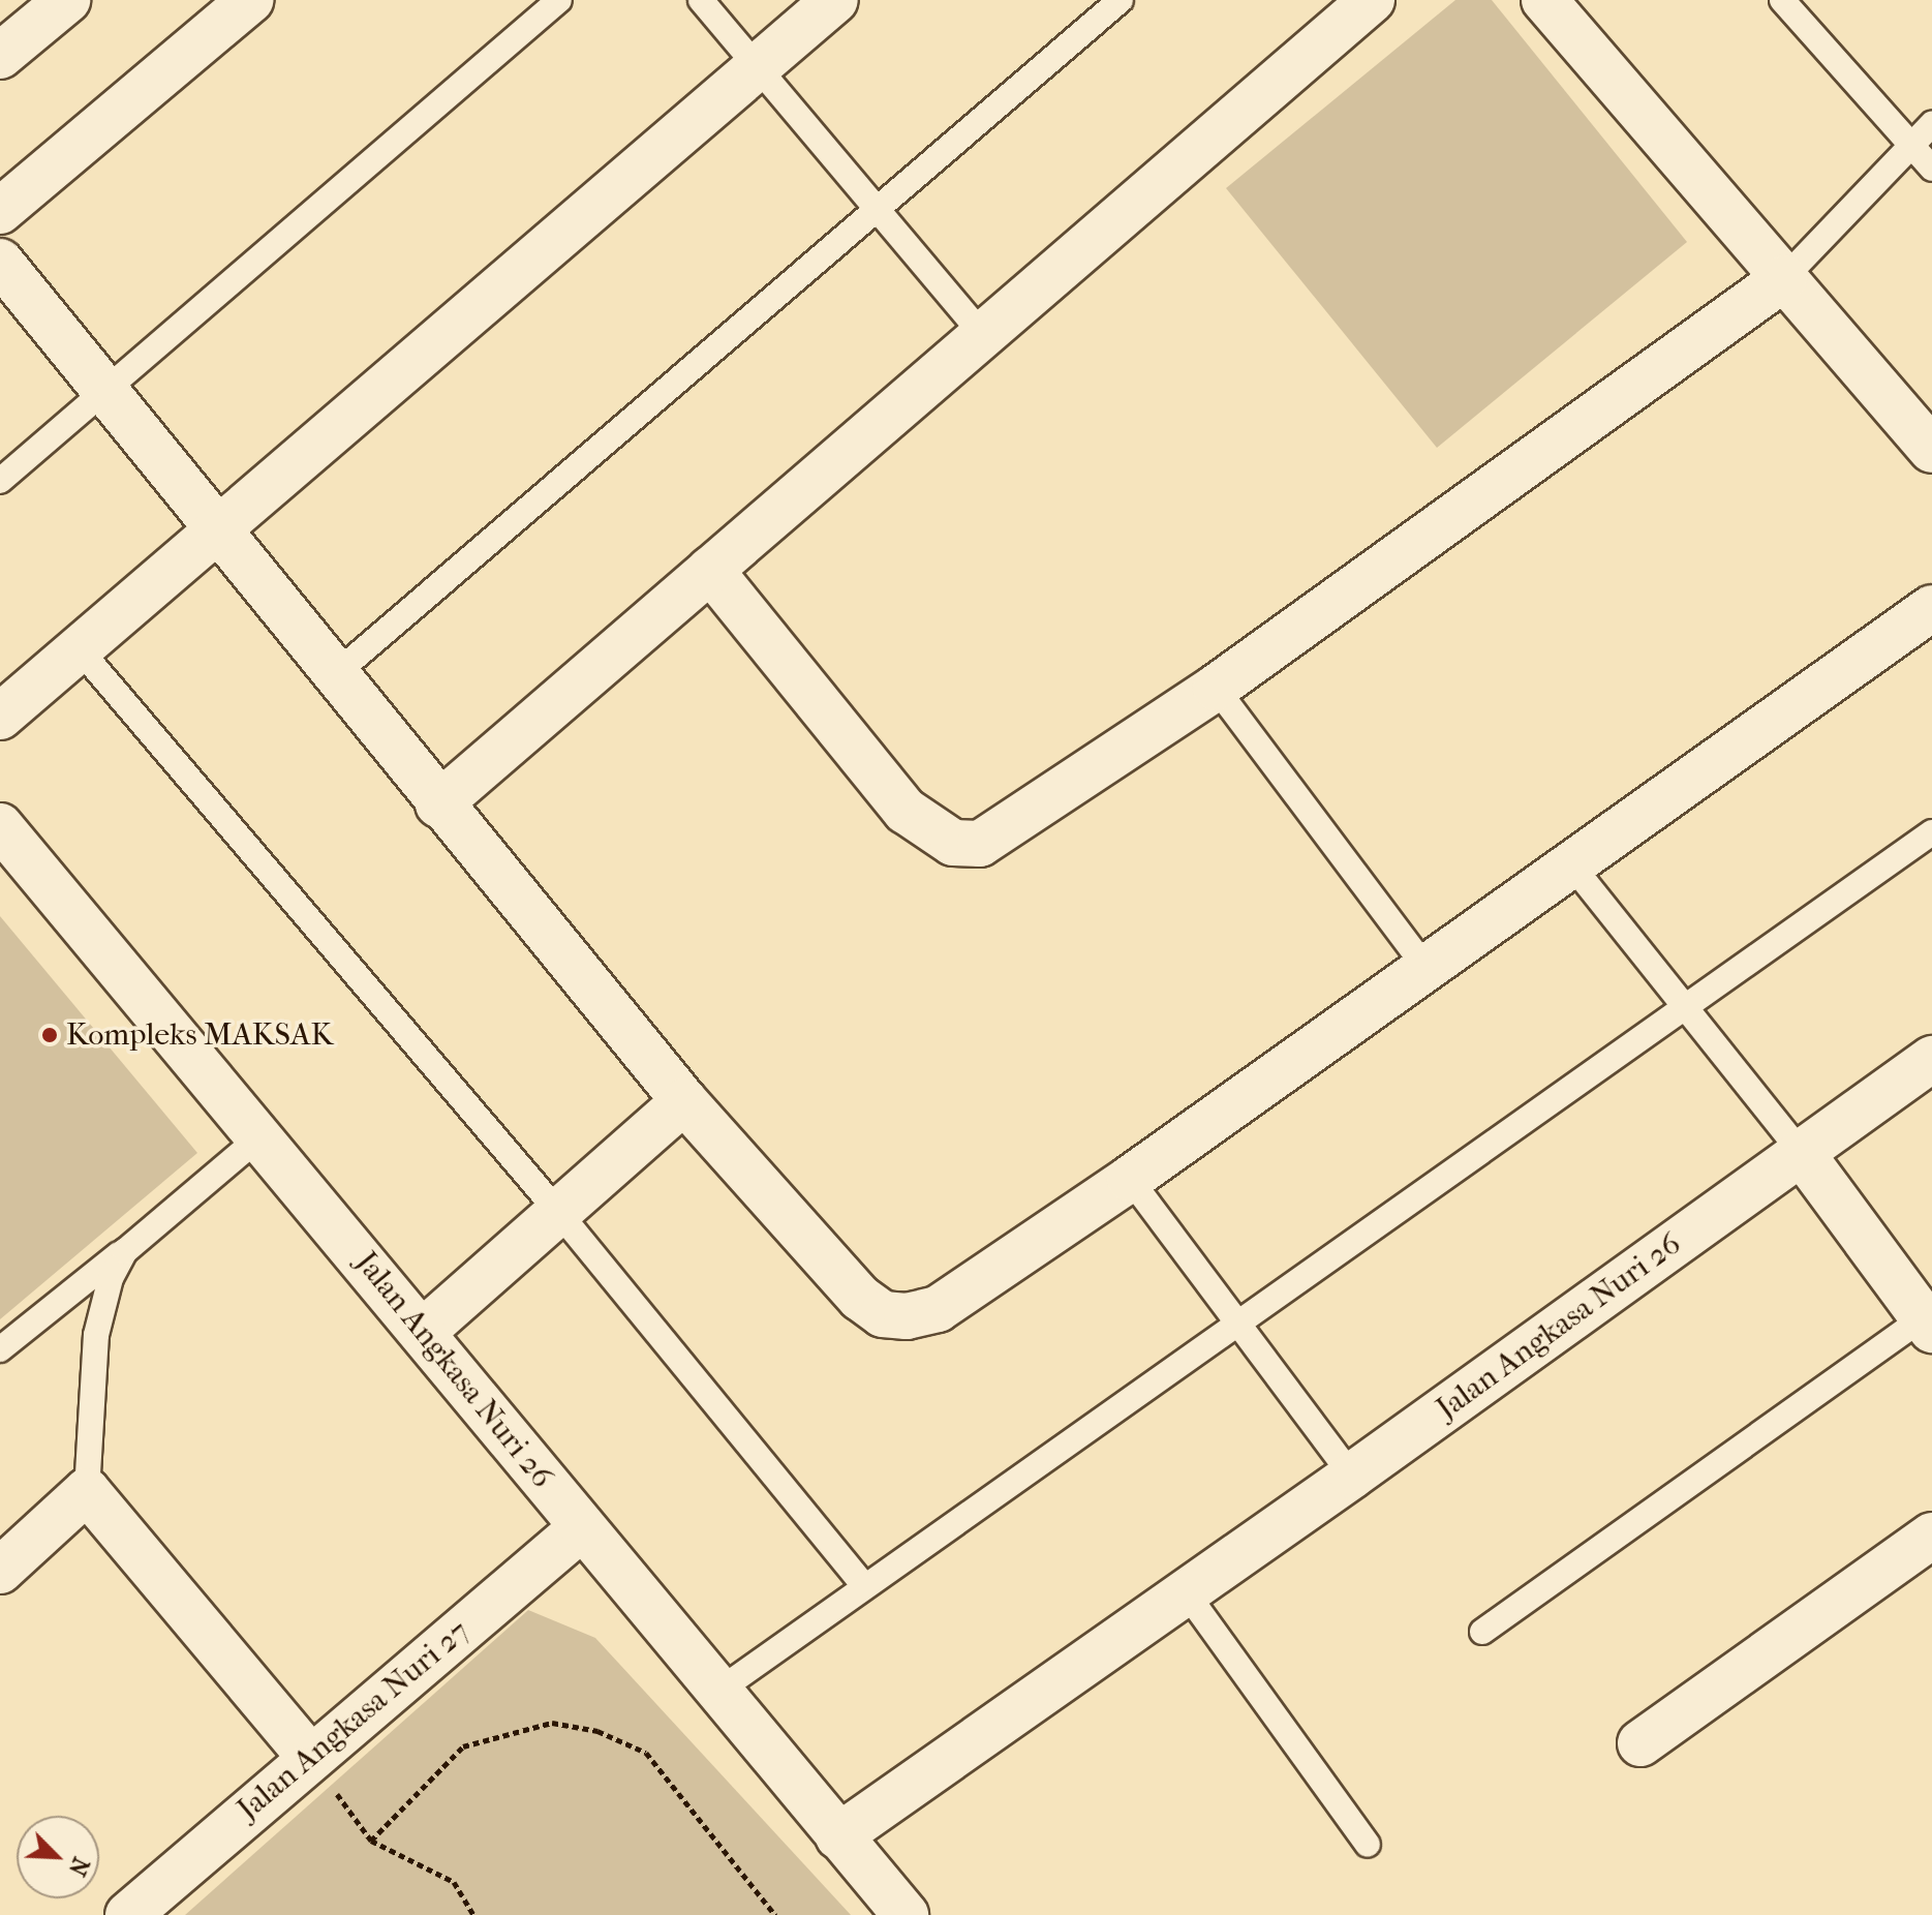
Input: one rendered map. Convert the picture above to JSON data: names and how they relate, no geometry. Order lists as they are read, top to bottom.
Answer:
{
  "streets": {
    "street": ["Jalan Angkasa Nuri 26", "Jalan Angkasa Nuri 27"]
  },
  "crossings": [
    ["Jalan Angkasa Nuri 26", "Jalan Angkasa Nuri 27"]
  ],
  "places": ["Kompleks MAKSAK"],
  "north": "bottom right"
}
